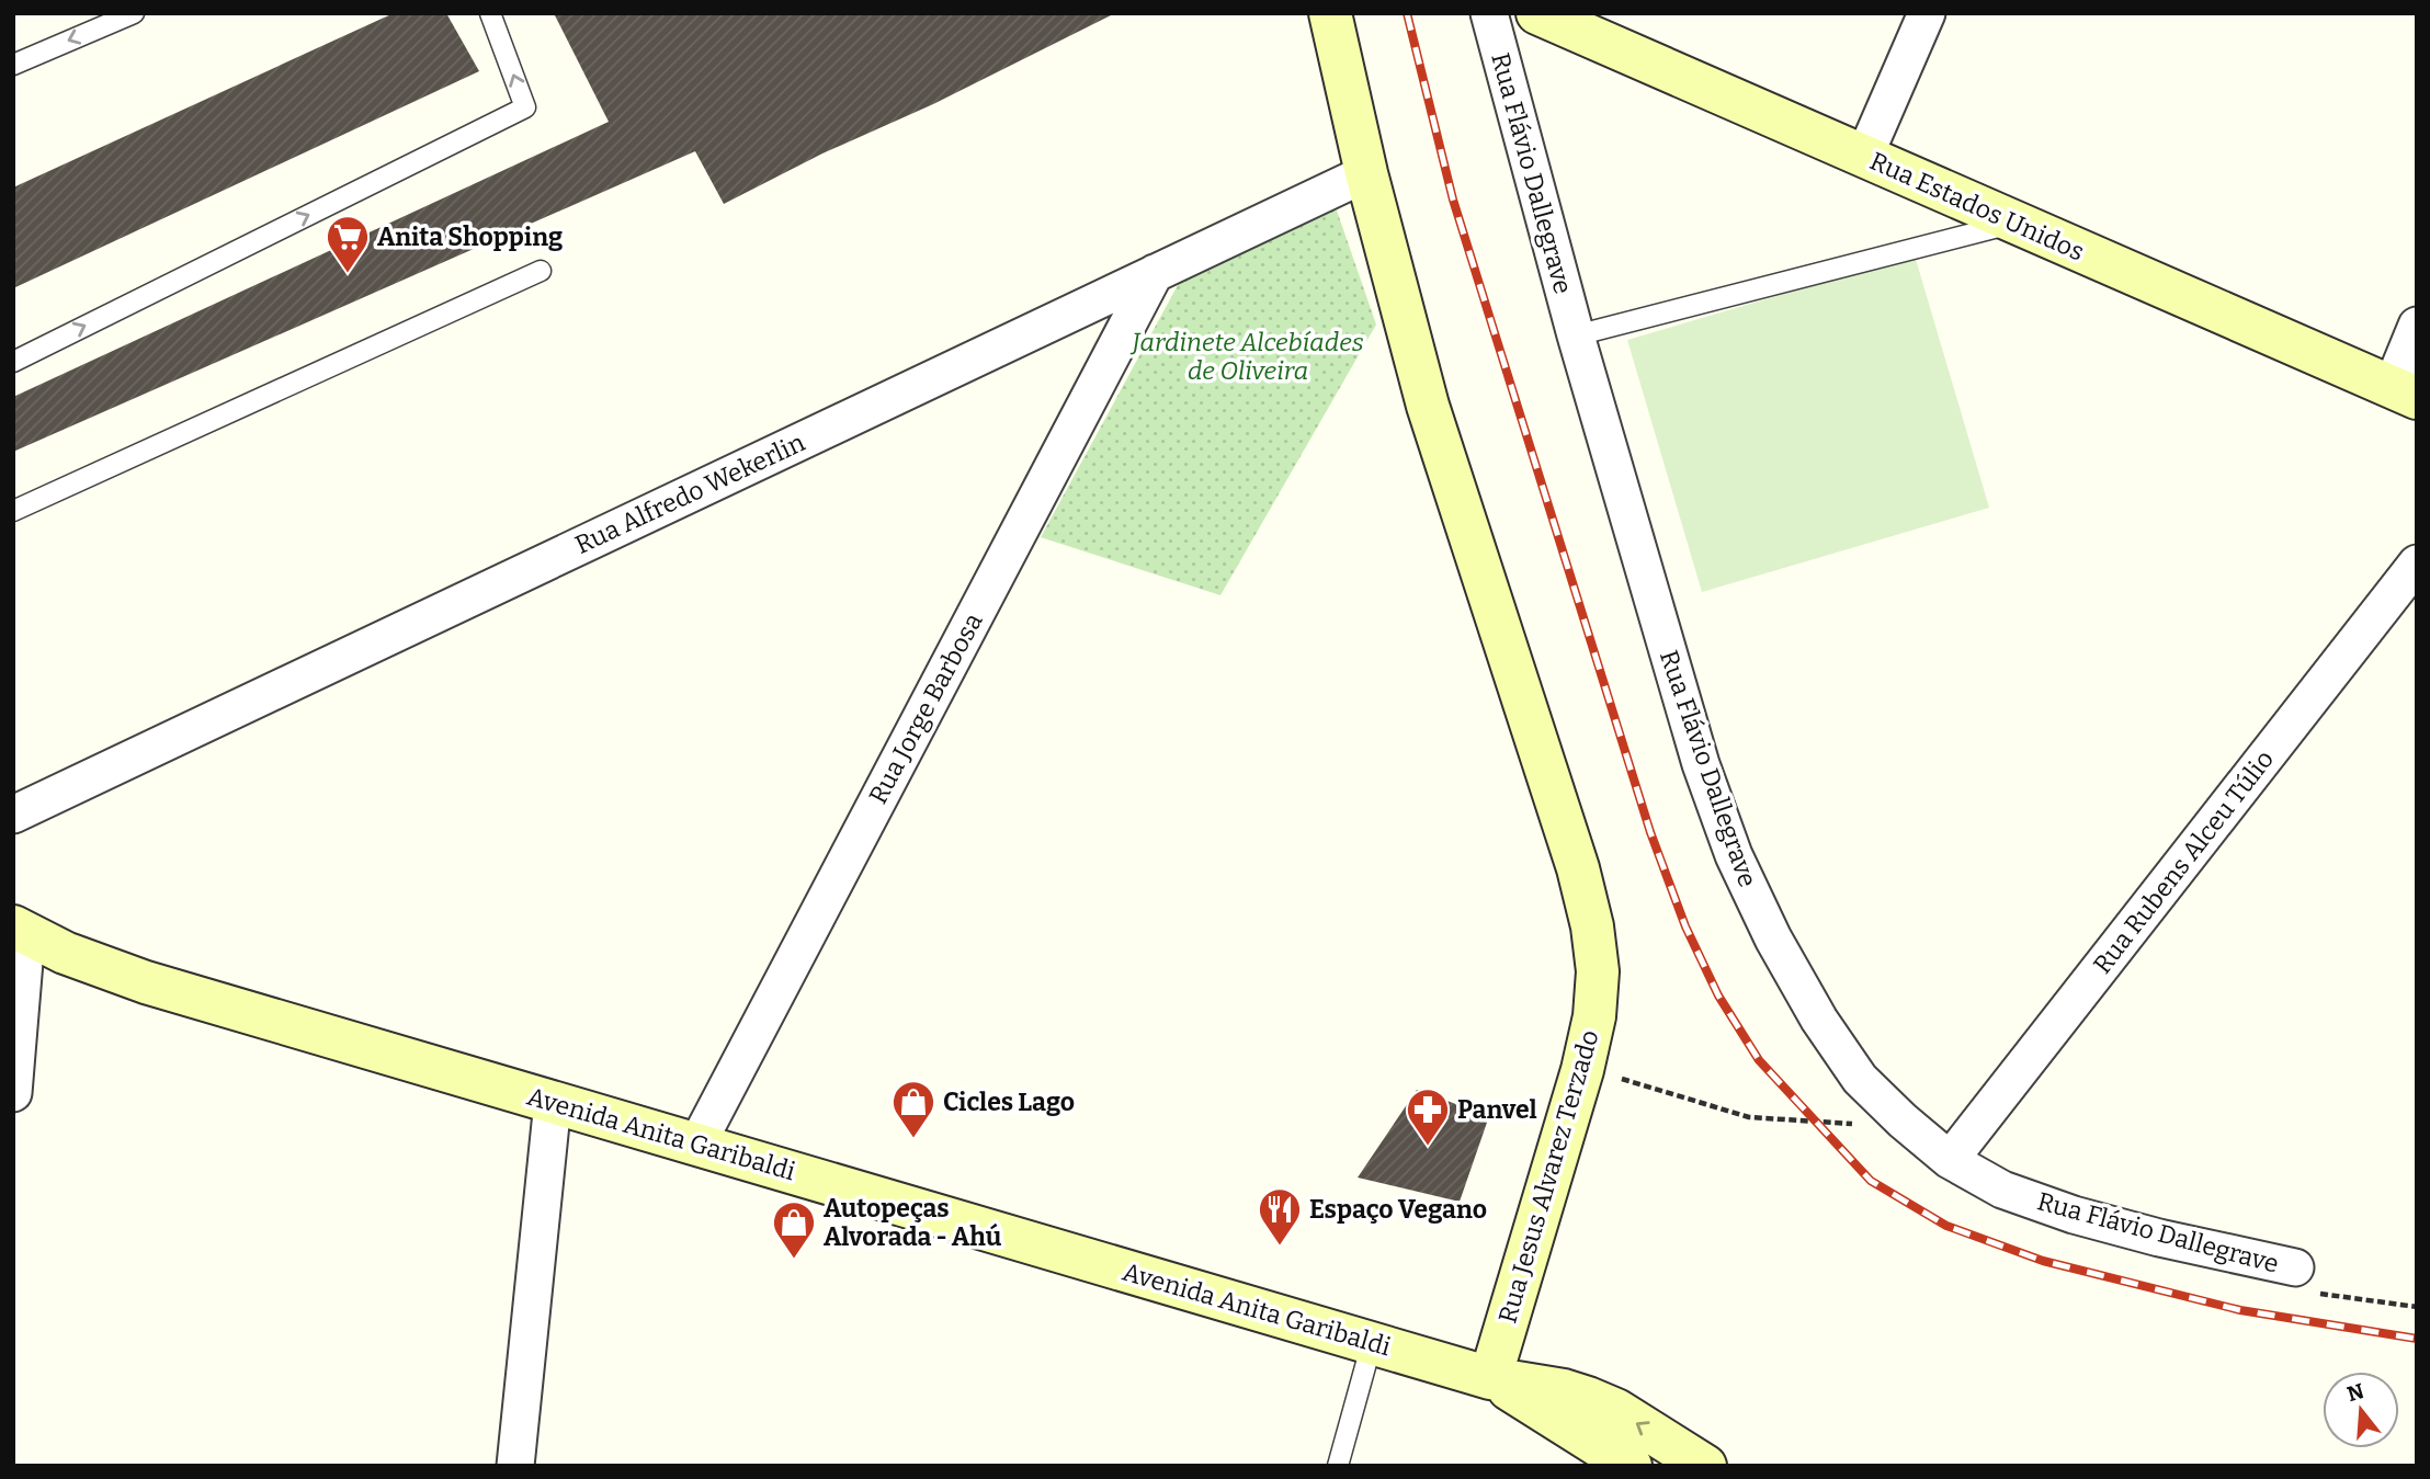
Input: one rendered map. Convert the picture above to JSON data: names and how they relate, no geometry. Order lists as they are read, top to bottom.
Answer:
{
  "streets": {
    "main road": ["Rua Estados Unidos", "Avenida Anita Garibaldi", "Rua Jesus Alvarez Terzado"],
    "street": [
      "Rua Flávio Dallegrave",
      "Rua Alfredo Wekerlin",
      "Rua Jorge Barbosa",
      "Rua Rubens Alceu Túlio"
    ]
  },
  "crossings": [
    ["Rua Flávio Dallegrave", "Rua Rubens Alceu Túlio"],
    ["Rua Alfredo Wekerlin", "Rua Jorge Barbosa"],
    ["Rua Alfredo Wekerlin", "Rua Jesus Alvarez Terzado"],
    ["Rua Jorge Barbosa", "Avenida Anita Garibaldi"],
    ["Avenida Anita Garibaldi", "Rua Jesus Alvarez Terzado"]
  ],
  "parks": ["Jardinete Alcebíades de Oliveira"],
  "places": {
    "supermarket": ["Anita Shopping"],
    "shop": ["Cicles Lago", "Autopeças Alvorada - Ahú"],
    "pharmacy": ["Panvel"],
    "restaurant": ["Espaço Vegano"]
  },
  "north": "top"
}
